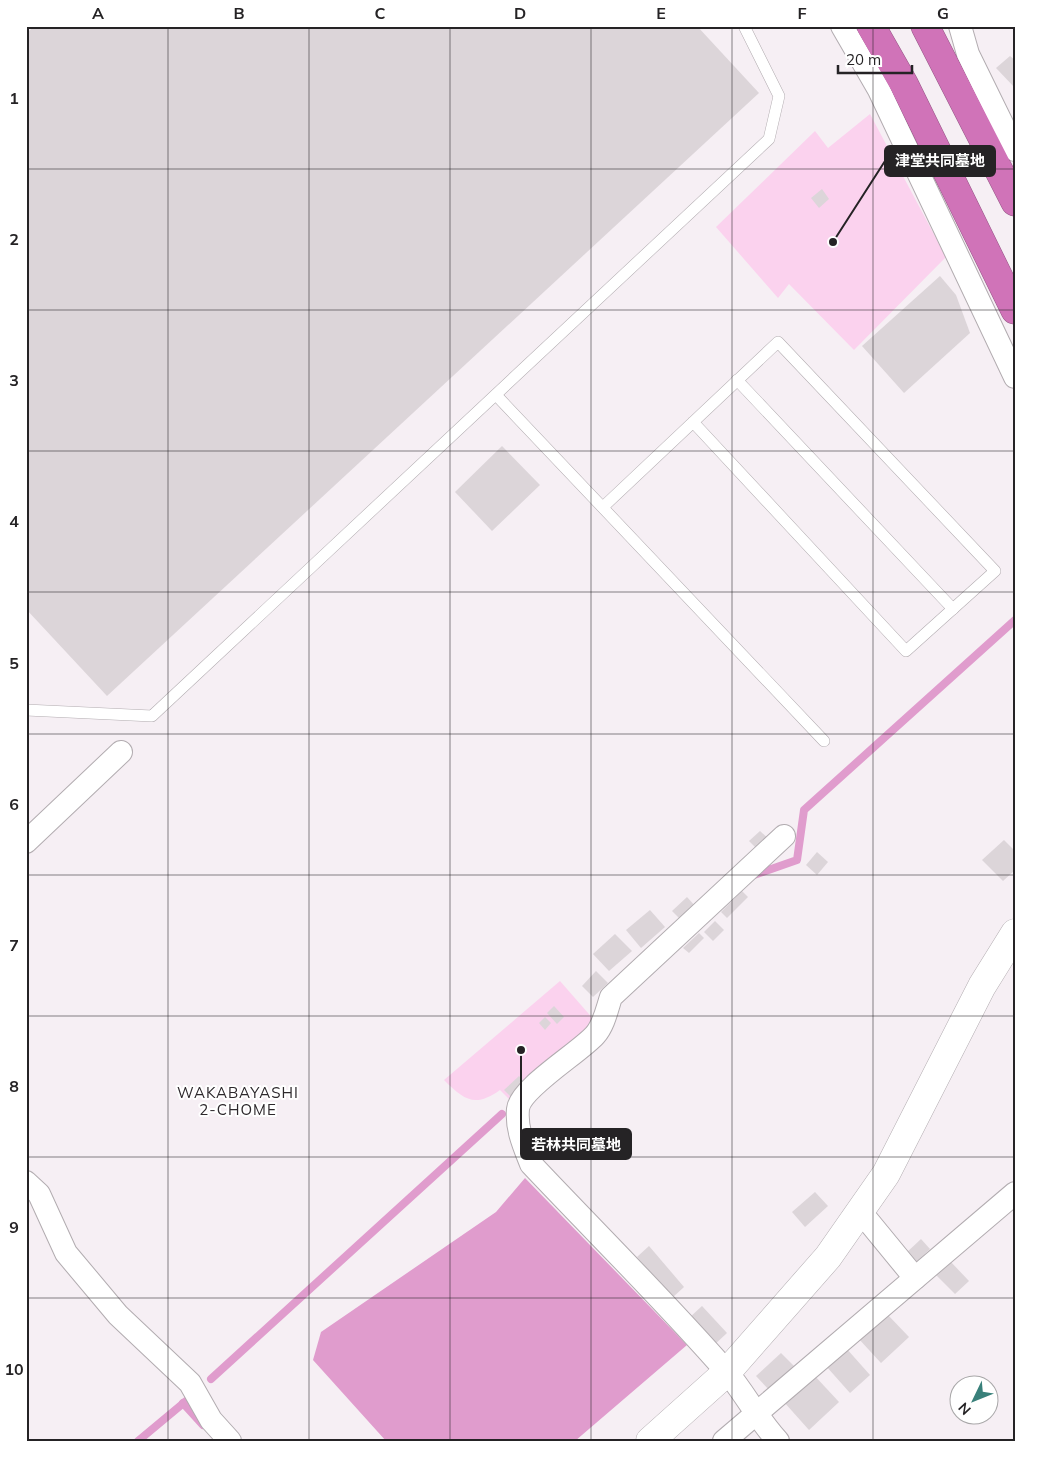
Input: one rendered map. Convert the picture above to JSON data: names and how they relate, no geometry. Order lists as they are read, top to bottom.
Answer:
{
  "districts": ["WAKABAYASHI 2-CHOME"],
  "places": ["津堂共同墓地", "若林共同墓地"],
  "scale_bar": "20 m",
  "north": "bottom left",
  "grid": {
    "columns": [
      "A",
      "B",
      "C",
      "D",
      "E",
      "F",
      "G"
    ],
    "rows": [
      "1",
      "2",
      "3",
      "4",
      "5",
      "6",
      "7",
      "8",
      "9",
      "10"
    ]
  }
}
